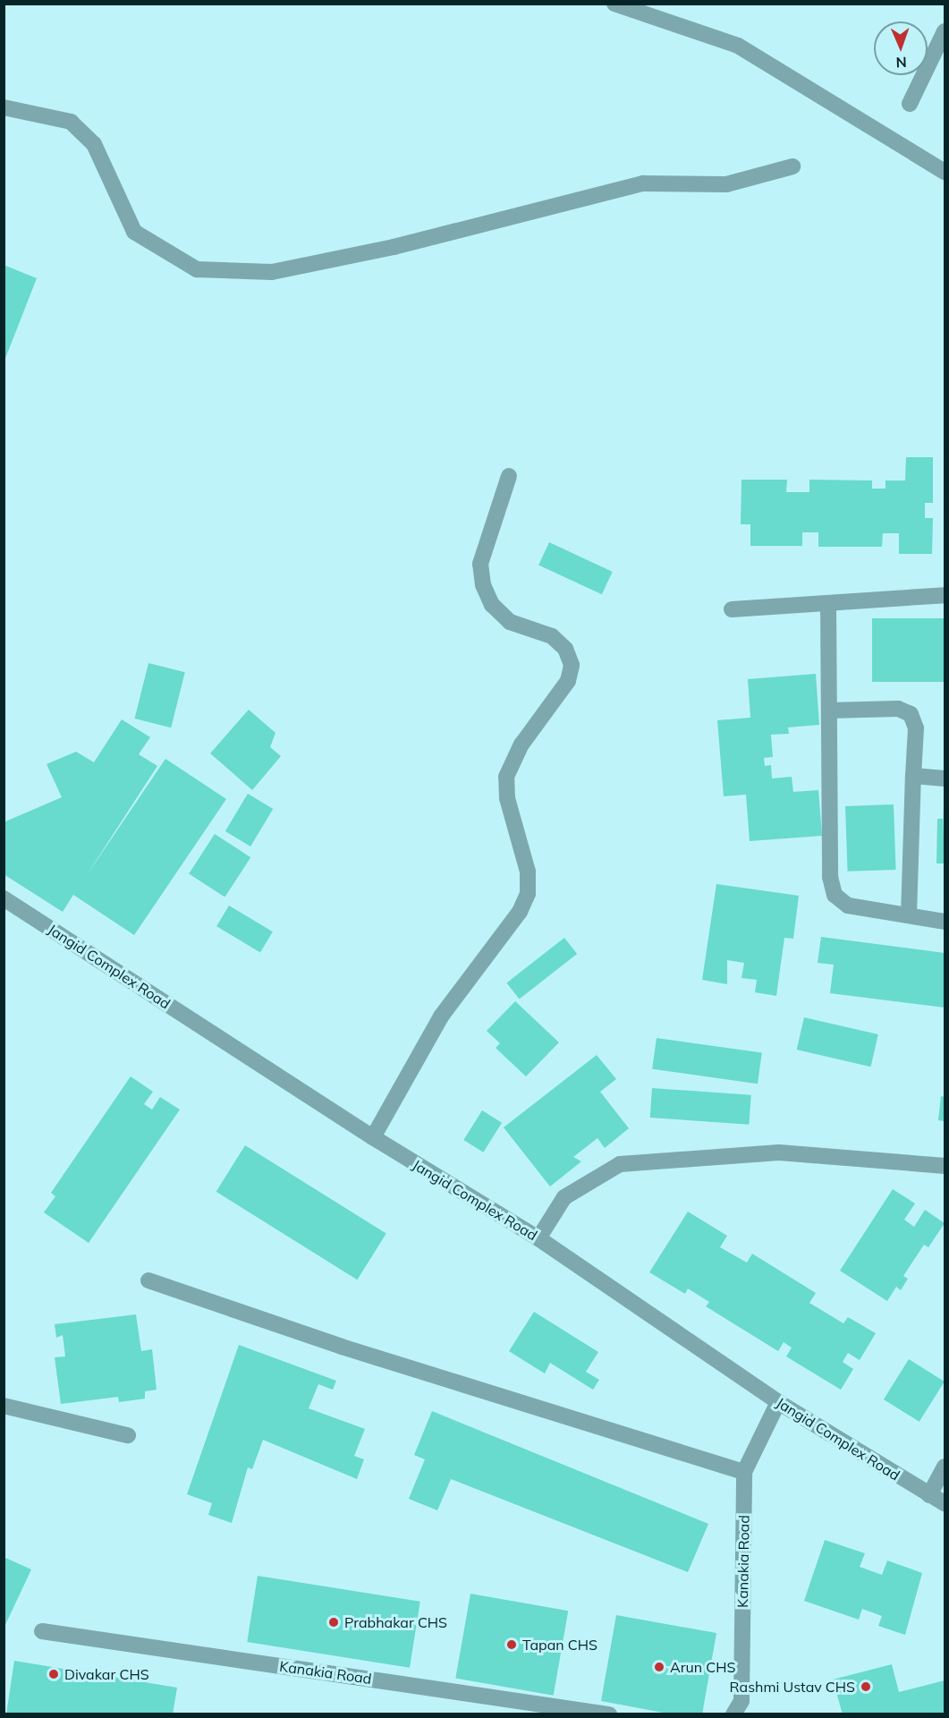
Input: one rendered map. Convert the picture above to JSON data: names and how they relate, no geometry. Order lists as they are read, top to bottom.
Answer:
{
  "streets": {
    "street": ["Jangid Complex Road", "Kanakia Road"]
  },
  "places": [
    "Prabhakar CHS",
    "Tapan CHS",
    "Arun CHS",
    "Divakar CHS",
    "Rashmi Ustav CHS"
  ],
  "north": "bottom"
}
